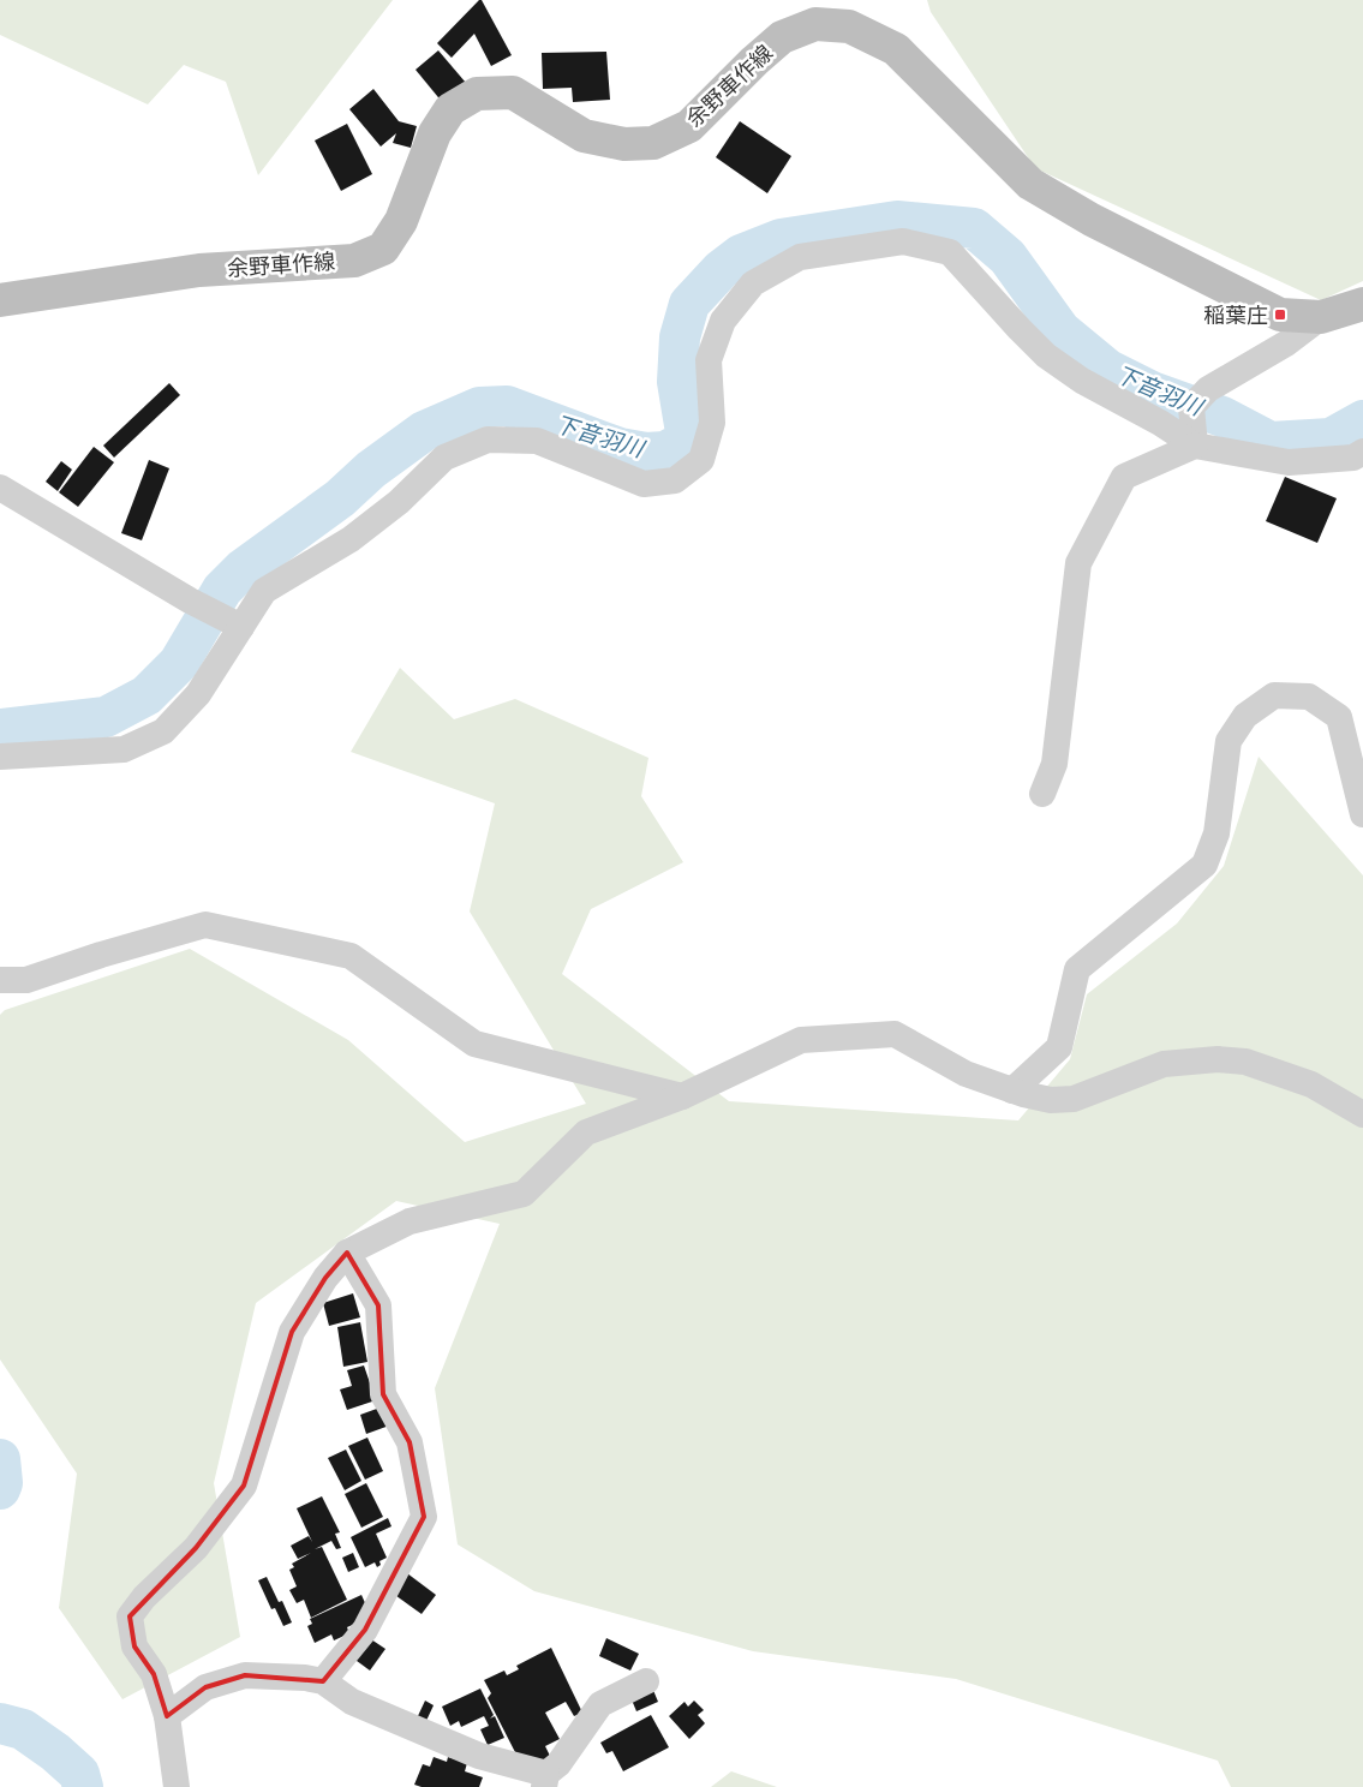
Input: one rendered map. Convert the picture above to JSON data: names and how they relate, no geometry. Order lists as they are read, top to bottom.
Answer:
{
  "streets": {
    "main road": ["余野車作線"]
  },
  "water": ["下音羽川"],
  "places": {
    "transit": ["稲葉庄"]
  }
}
